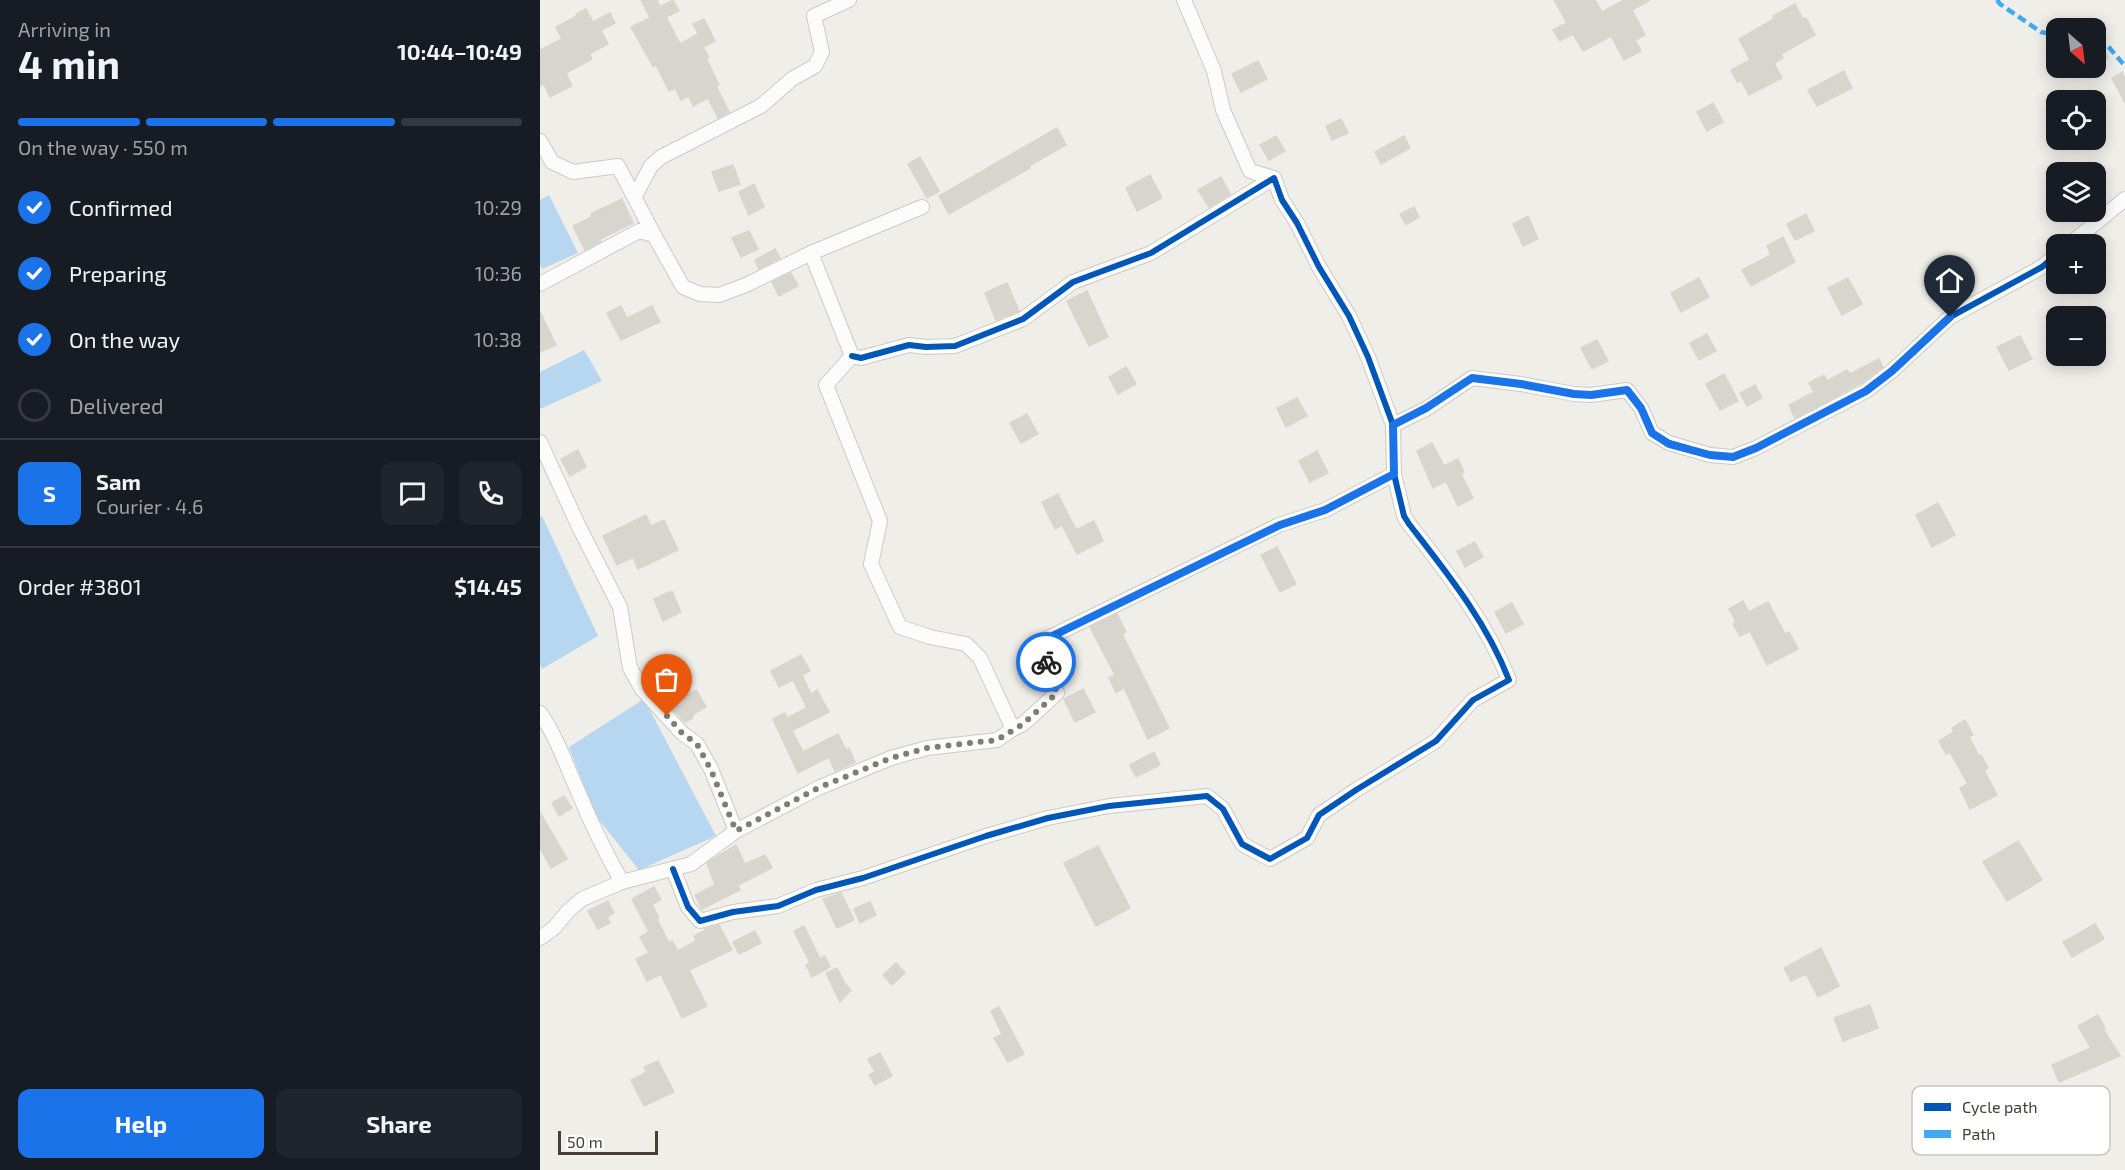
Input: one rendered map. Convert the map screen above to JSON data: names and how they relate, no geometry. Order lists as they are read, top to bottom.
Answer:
{
  "legend": ["Cycle path", "Path"],
  "scale_bar": "50 m",
  "north": "bottom right",
  "page": {
    "heading": ["4 min", "Arriving in", "10:44–10:49"],
    "panel": [
      "Sam",
      "Courier · 4.6",
      "Order #3801",
      "$14.45"
    ],
    "map_buttons": ["+", "−"],
    "bar": "On the way · 550 m",
    "list": [
      ["Confirmed", "10:29"],
      ["Preparing", "10:36"],
      ["On the way", "10:38"],
      "Delivered"
    ],
    "round": "S",
    "buttons": ["Help", "Share"],
    "scale": "50 m"
  }
}
